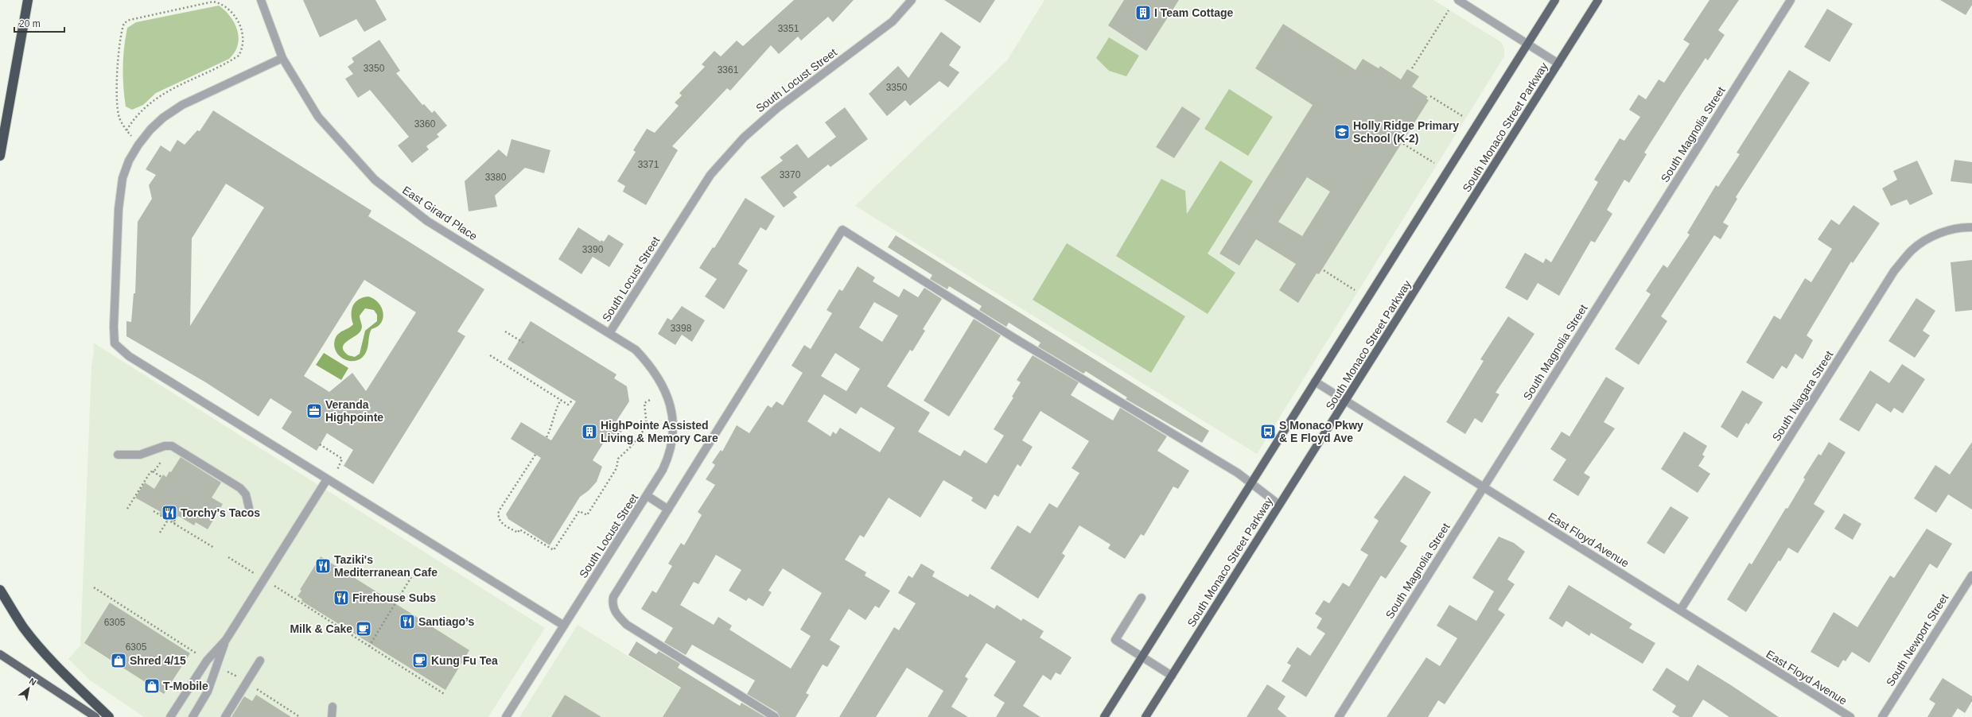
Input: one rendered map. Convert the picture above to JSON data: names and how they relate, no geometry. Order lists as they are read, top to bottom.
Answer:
{
  "streets": {
    "main road": ["South Monaco Street Parkway"],
    "street": [
      "South Locust Street",
      "South Magnolia Street",
      "East Girard Place",
      "South Niagara Street",
      "East Floyd Avenue",
      "South Newport Street"
    ]
  },
  "crossings": [
    ["South Locust Street", "East Girard Place"],
    ["South Monaco Street Parkway", "East Floyd Avenue"],
    ["South Magnolia Street", "East Floyd Avenue"],
    ["South Niagara Street", "East Floyd Avenue"]
  ],
  "places": {
    "building": ["I Team Cottage", "HighPointe Assisted Living & Memory Care"],
    "school or university": ["Holly Ridge Primary School (K-2)"],
    "office": ["Veranda Highpointe"],
    "bus stop": ["S Monaco Pkwy & E Floyd Ave"],
    "restaurant": [
      "Torchy's Tacos",
      "Taziki's Mediterranean Cafe",
      "Firehouse Subs",
      "Santiago’s"
    ],
    "cafe": ["Milk & Cake", "Kung Fu Tea"],
    "shop": ["Shred 4/15", "T-Mobile"]
  },
  "house_numbers": [
    "3351",
    "3350",
    "3361",
    "3350",
    "3360",
    "3371",
    "3370",
    "3380",
    "3390",
    "3398",
    "6305",
    "6305"
  ],
  "scale_bar": "20 m",
  "north": "top right"
}
